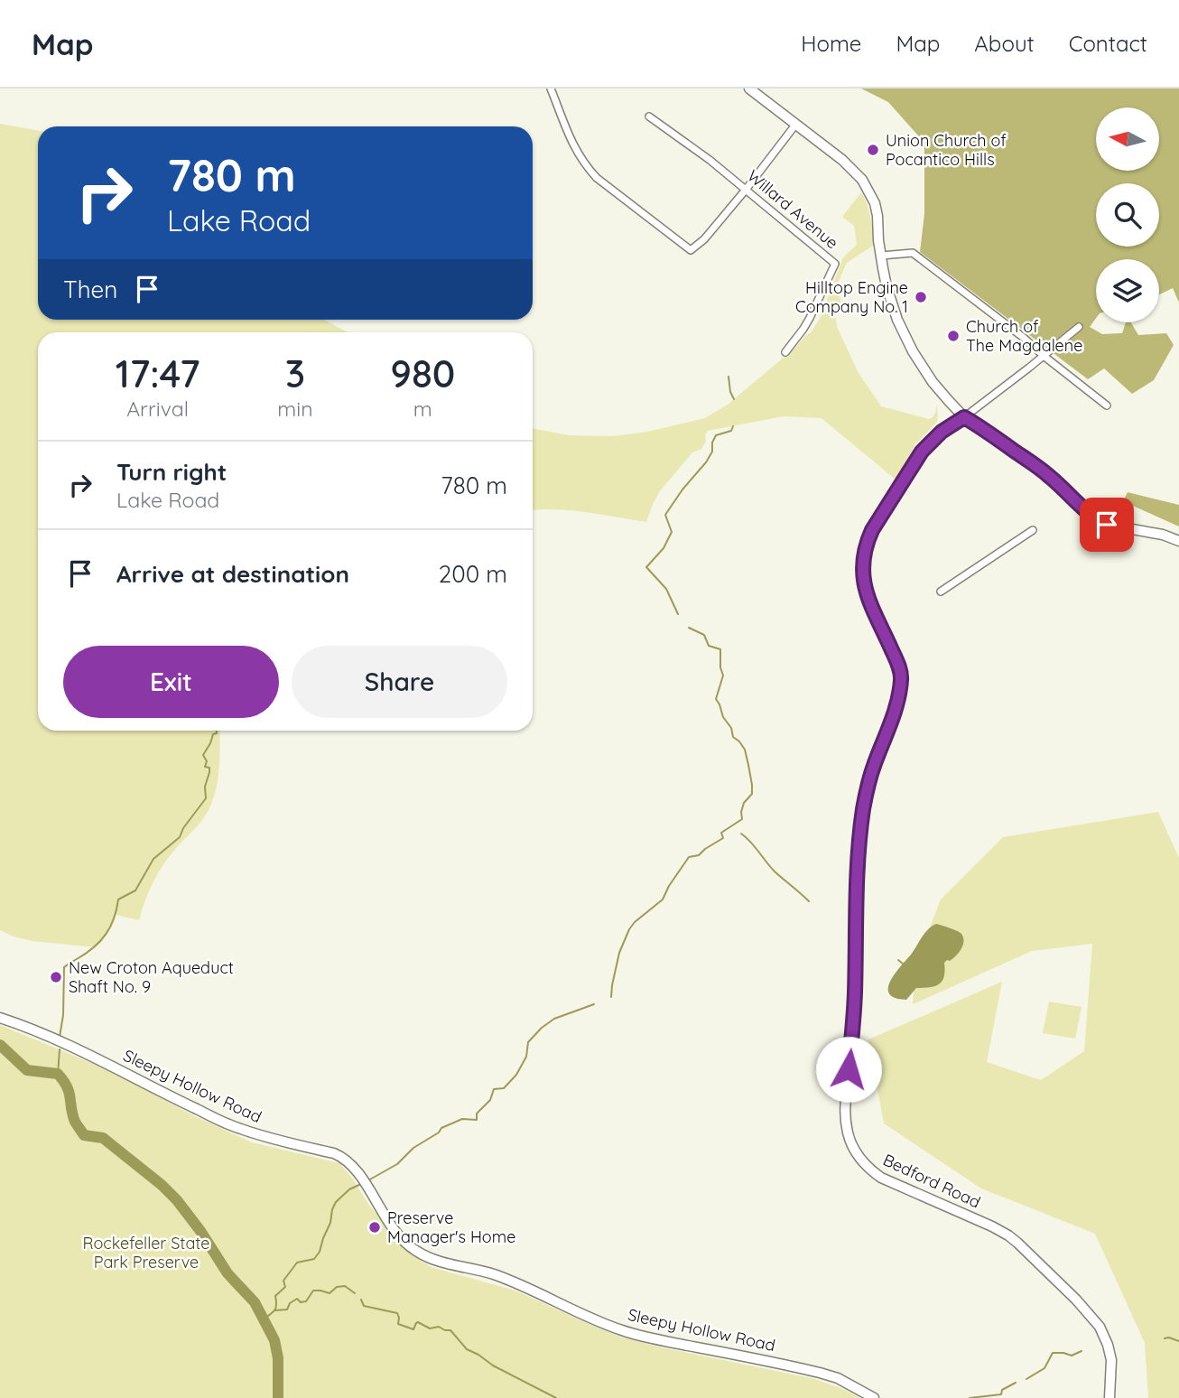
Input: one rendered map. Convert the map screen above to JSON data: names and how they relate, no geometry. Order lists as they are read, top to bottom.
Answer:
{
  "streets": {
    "main road": ["Sleepy Hollow Road", "Bedford Road"],
    "street": ["Willard Avenue"]
  },
  "parks": ["Rockefeller State Park Preserve"],
  "places": [
    "Union Church of Pocantico Hills",
    "Hilltop Engine Company No. 1",
    "Church of The Magdalene",
    "New Croton Aqueduct Shaft No. 9",
    "Preserve Manager's Home"
  ],
  "north": "left",
  "page": {
    "header": "Map",
    "nav": [
      "Home",
      "Map",
      "About",
      "Contact"
    ],
    "turn": ["780 m", "Lake Road"],
    "then": "Then",
    "eta": [
      "17:47",
      "Arrival",
      "3",
      "min",
      "980",
      "m"
    ],
    "list": [
      {
        "name": "Turn right",
        "note": "Lake Road",
        "value": "780 m"
      },
      {
        "name": "Arrive at destination",
        "value": "200 m"
      }
    ],
    "buttons": ["Exit", "Share"]
  }
}
